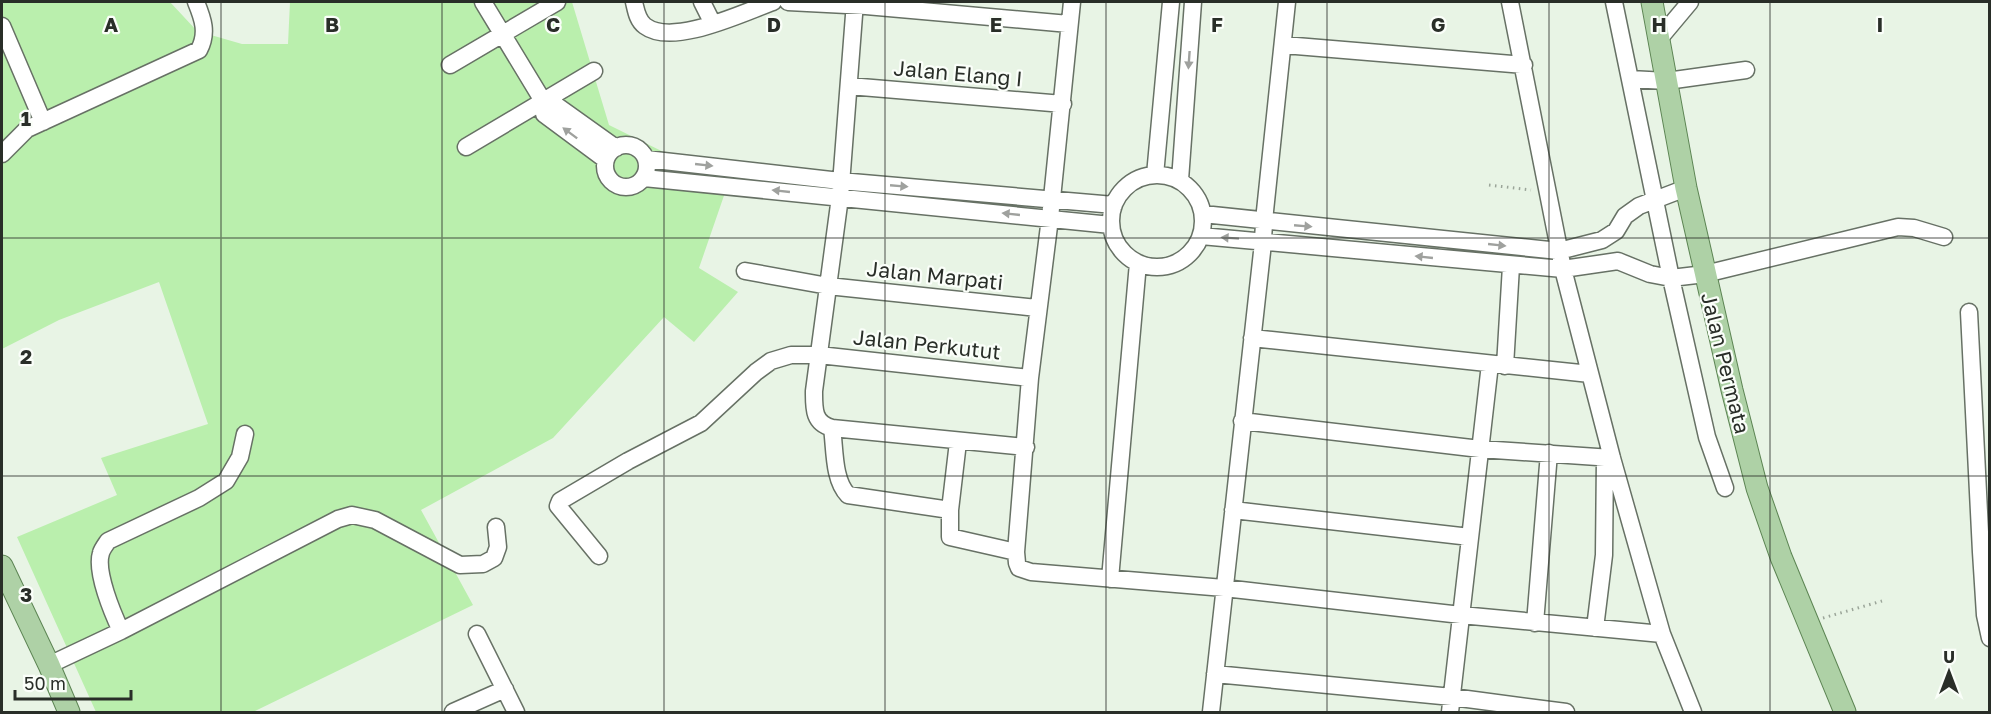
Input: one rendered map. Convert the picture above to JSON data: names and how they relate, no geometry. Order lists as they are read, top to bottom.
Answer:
{
  "streets": {
    "main road": ["Jalan Permata"],
    "street": ["Jalan Elang I", "Jalan Marpati", "Jalan Perkutut"]
  },
  "scale_bar": "50 m",
  "north": "top",
  "grid": {
    "columns": [
      "A",
      "B",
      "C",
      "D",
      "E",
      "F",
      "G",
      "H",
      "I"
    ],
    "rows": ["1", "2", "3"]
  }
}
